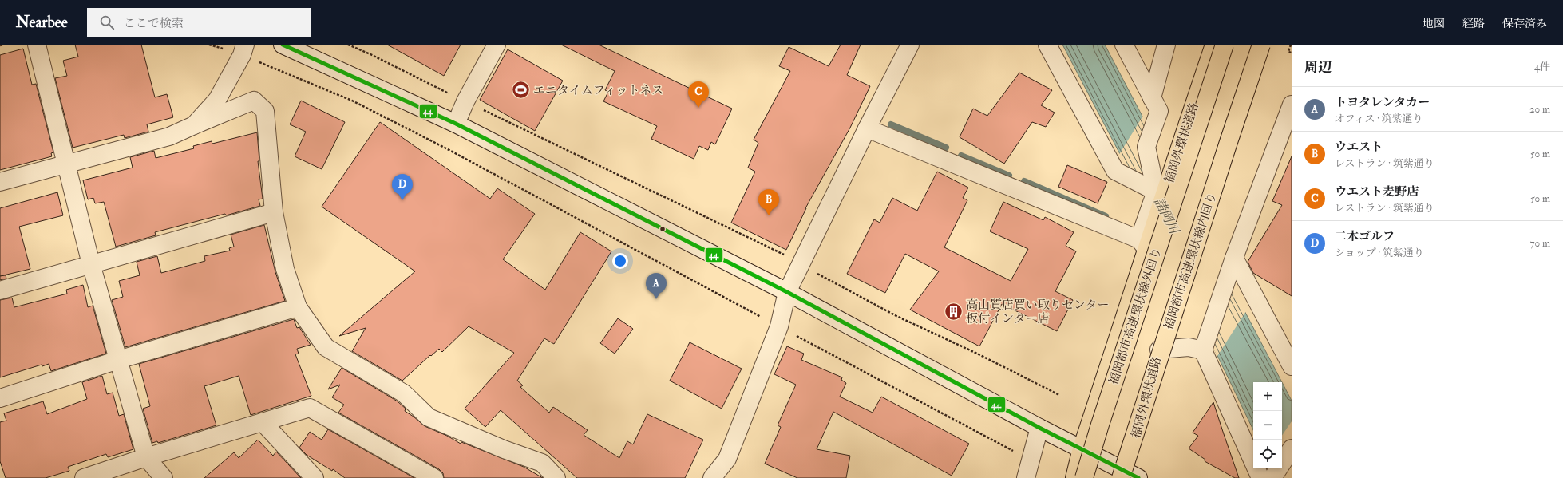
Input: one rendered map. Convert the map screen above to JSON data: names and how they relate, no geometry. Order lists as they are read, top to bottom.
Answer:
{
  "streets": {
    "highway": ["福岡外環状道路", "福岡都市高速環状線内回り", "福岡都市高速環状線外回り"]
  },
  "crossings": [
    ["福岡外環状道路", "福岡都市高速環状線内回り"]
  ],
  "water": ["諸岡川"],
  "places": {
    "sports": ["エニタイムフィットネス"],
    "building": ["高山質店買い取りセンター 板付インター店"]
  },
  "lines": ["transit line 44"],
  "page": {
    "header": "Nearbee",
    "search": "ここで検索",
    "nav": ["地図", "経路", "保存済み"],
    "heading": ["周辺", "4件"],
    "pins": [
      "C",
      "D",
      "B",
      "A"
    ],
    "list": [
      {
        "mark": "A",
        "name": "トヨタレンタカー",
        "note": "オフィス · 筑紫通り",
        "value": "20 m"
      },
      {
        "mark": "B",
        "name": "ウエスト",
        "note": "レストラン · 筑紫通り",
        "value": "50 m"
      },
      {
        "mark": "C",
        "name": "ウエスト麦野店",
        "note": "レストラン · 筑紫通り",
        "value": "50 m"
      },
      {
        "mark": "D",
        "name": "二木ゴルフ",
        "note": "ショップ · 筑紫通り",
        "value": "70 m"
      }
    ],
    "map_buttons": ["+", "−"]
  }
}
